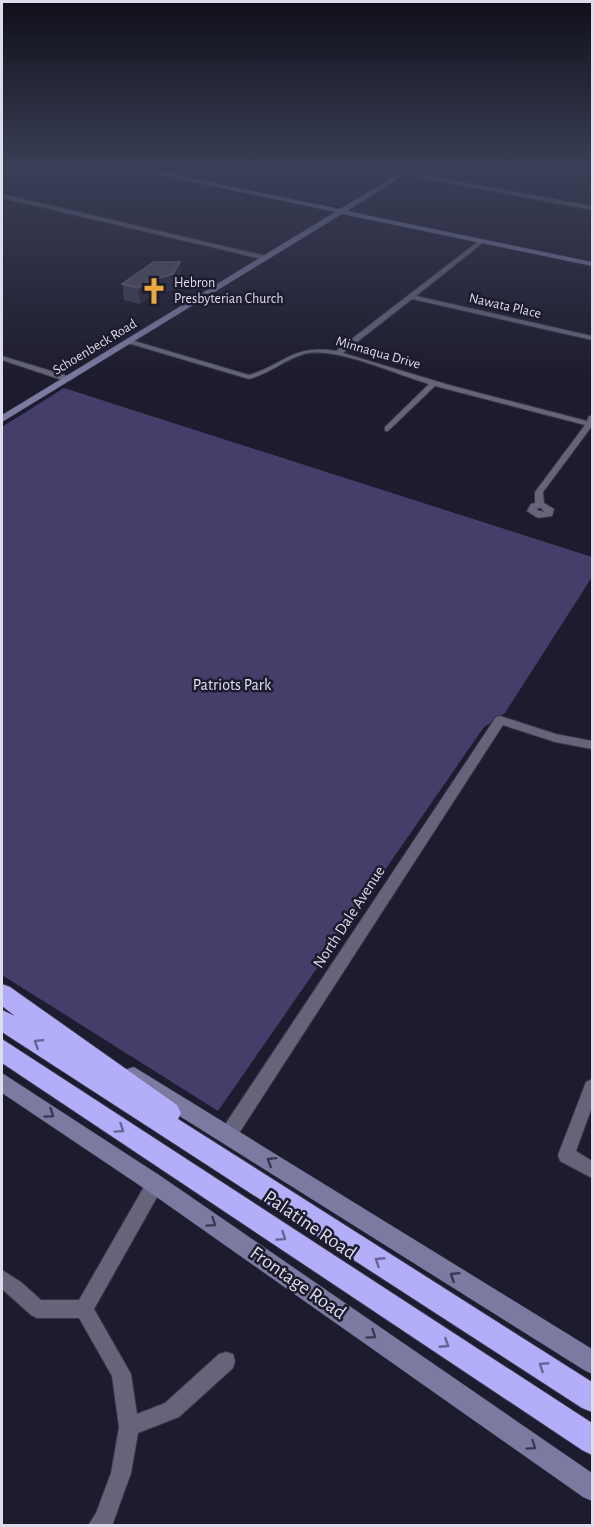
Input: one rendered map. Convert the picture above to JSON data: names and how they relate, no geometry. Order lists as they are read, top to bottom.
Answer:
{
  "streets": {
    "highway": ["Palatine Road"],
    "street": [
      "Nawata Place",
      "Schoenbeck Road",
      "Minnaqua Drive",
      "North Dale Avenue",
      "Frontage Road"
    ]
  },
  "crossings": [
    ["Schoenbeck Road", "Minnaqua Drive"]
  ],
  "parks": ["Patriots Park"],
  "places": {
    "church": ["Hebron Presbyterian Church"]
  }
}
